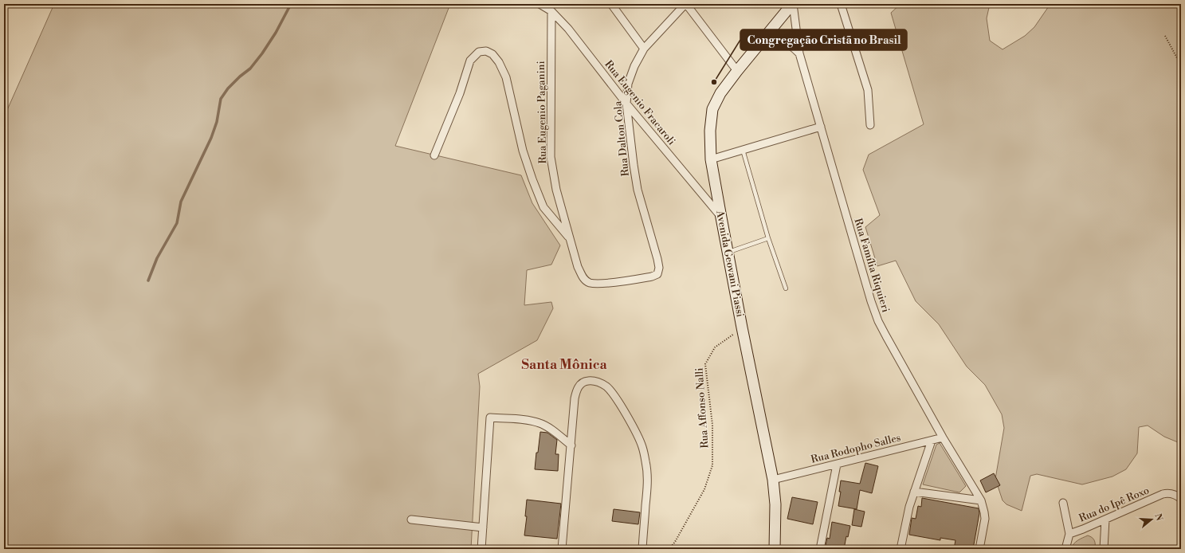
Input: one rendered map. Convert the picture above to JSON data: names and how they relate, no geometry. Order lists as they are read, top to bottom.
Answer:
{
  "streets": {
    "main road": ["Avenida Geovani Piassi"],
    "street": [
      "Rua Eugenio Fracaroli",
      "Rua Eugenio Paganini",
      "Rua Dalton Cola",
      "Rua Família Riquieri",
      "Rua Rodopho Salles",
      "Rua do Ipê Roxo"
    ],
    "path": ["Rua Affonso Nalli"]
  },
  "crossings": [
    ["Rua Eugenio Fracaroli", "Rua Eugenio Paganini"],
    ["Rua Eugenio Fracaroli", "Rua Dalton Cola"],
    ["Rua Eugenio Fracaroli", "Avenida Geovani Piassi"],
    ["Rua Eugenio Paganini", "Rua Dalton Cola"],
    ["Avenida Geovani Piassi", "Rua Família Riquieri"],
    ["Avenida Geovani Piassi", "Rua Affonso Nalli"],
    ["Avenida Geovani Piassi", "Rua Rodopho Salles"],
    ["Rua Família Riquieri", "Rua Rodopho Salles"]
  ],
  "districts": ["Santa Mônica"],
  "places": ["Congregação Cristã no Brasil"],
  "north": "right"
}
